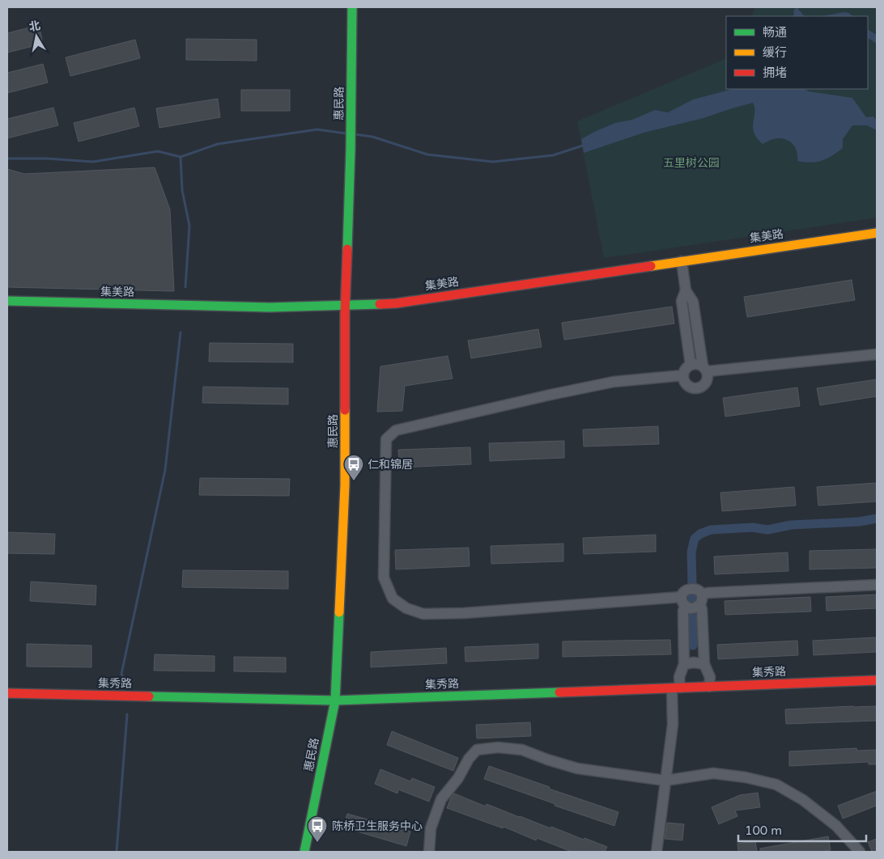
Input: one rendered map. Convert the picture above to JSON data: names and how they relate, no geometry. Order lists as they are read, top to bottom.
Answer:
{
  "streets": {
    "street": ["惠民路", "集美路", "集秀路"]
  },
  "crossings": [
    ["惠民路", "集美路"],
    ["惠民路", "集秀路"]
  ],
  "parks": ["五里树公园"],
  "places": {
    "bus stop": ["仁和锦居", "陈桥卫生服务中心"]
  },
  "legend": ["畅通", "缓行", "拥堵"],
  "scale_bar": "100 m",
  "north": "top"
}
